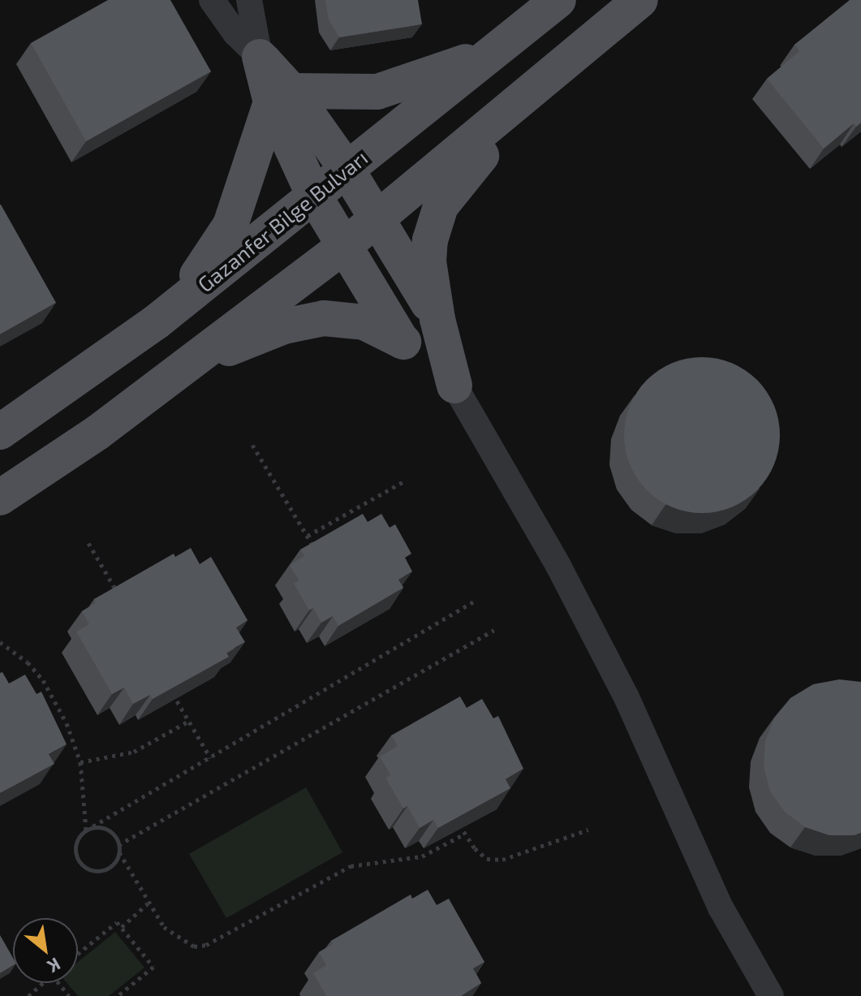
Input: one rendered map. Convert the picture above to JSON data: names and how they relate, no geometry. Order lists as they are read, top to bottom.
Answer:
{
  "streets": {
    "main road": ["Gazanfer Bilge Bulvarı"]
  },
  "north": "bottom right"
}
